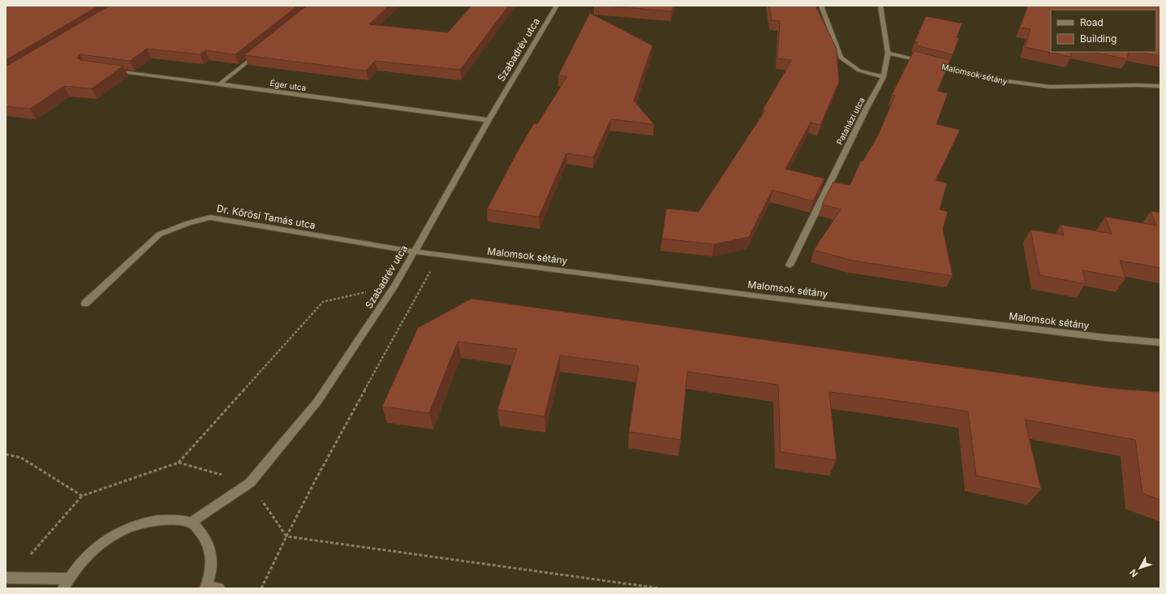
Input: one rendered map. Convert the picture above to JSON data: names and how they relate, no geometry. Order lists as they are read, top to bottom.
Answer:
{
  "streets": {
    "street": [
      "Szabadrév utca",
      "Malomsok sétány",
      "Éger utca",
      "Pataházi utca",
      "Dr. Kőrösi Tamás utca"
    ]
  },
  "crossings": [
    ["Szabadrév utca", "Malomsok sétány"],
    ["Szabadrév utca", "Éger utca"],
    ["Szabadrév utca", "Dr. Kőrösi Tamás utca"],
    ["Malomsok sétány", "Dr. Kőrösi Tamás utca"]
  ],
  "legend": ["Road", "Building"],
  "north": "bottom left"
}
